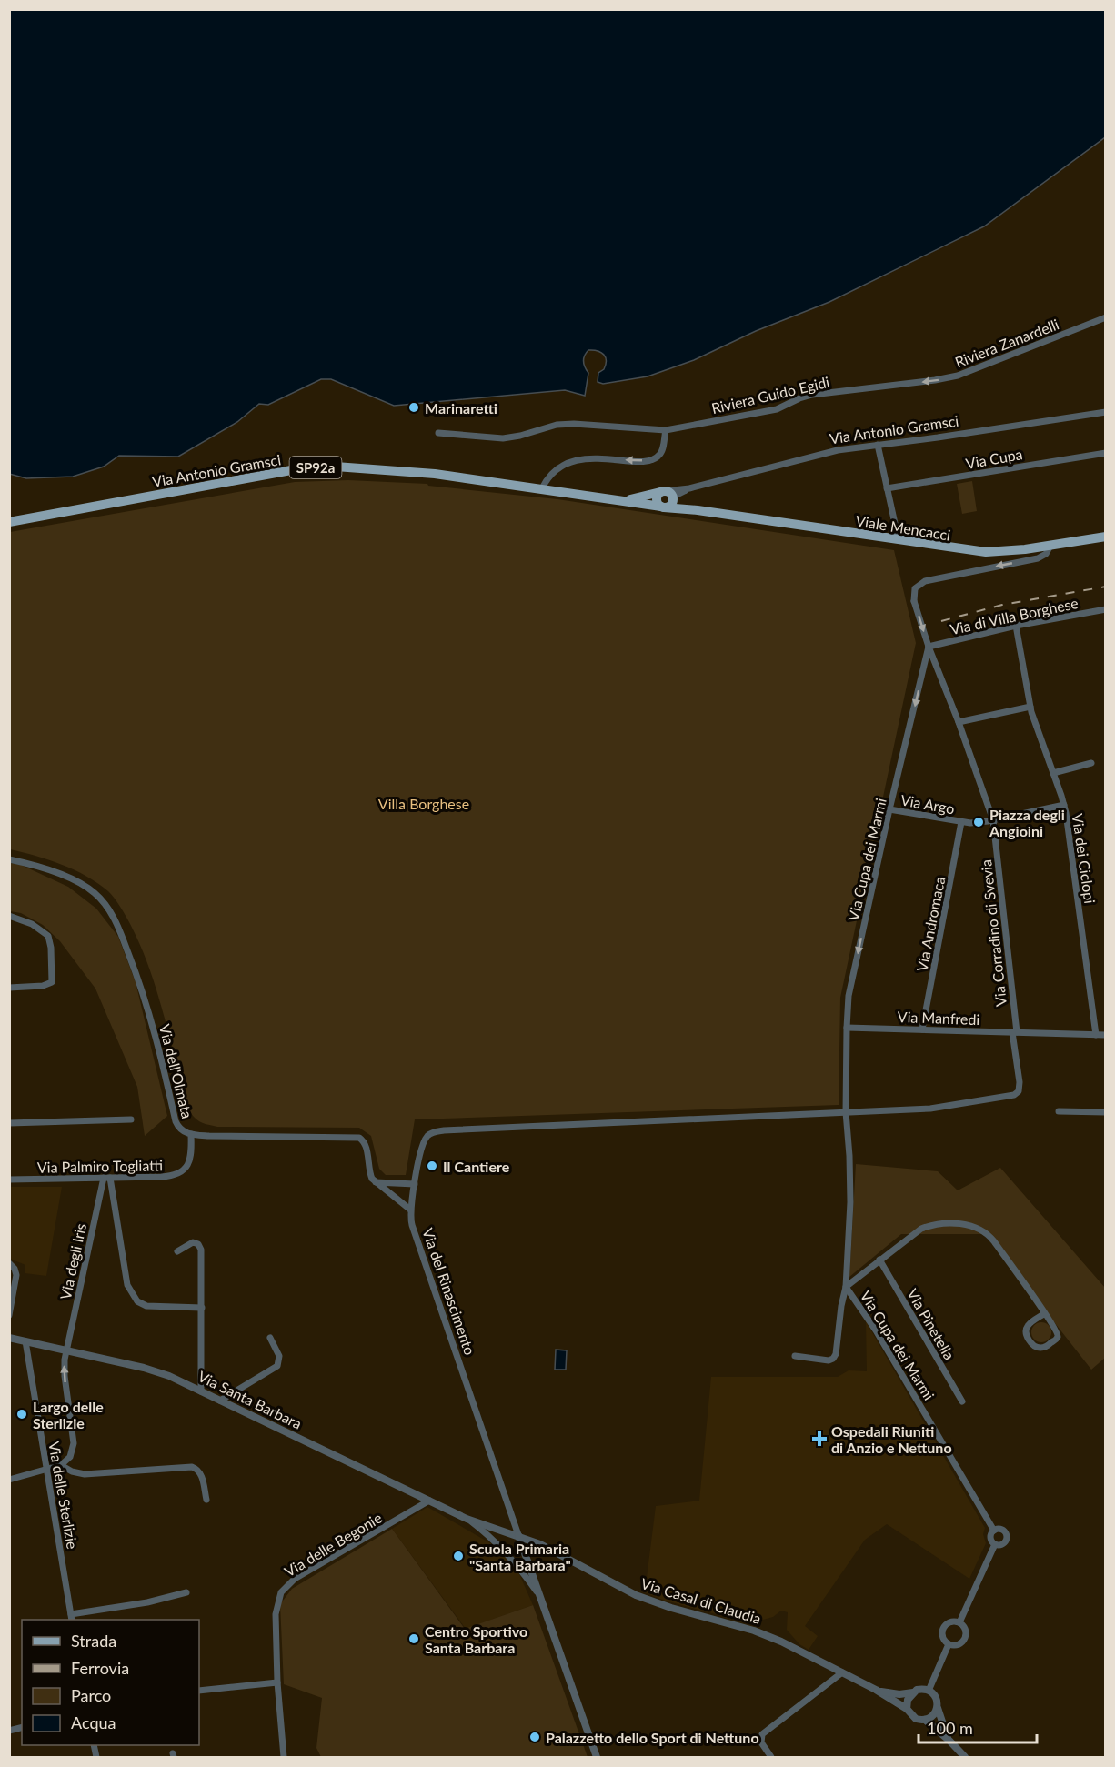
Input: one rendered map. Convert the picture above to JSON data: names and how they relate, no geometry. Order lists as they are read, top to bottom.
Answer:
{
  "streets": {
    "main road": ["Via Antonio Gramsci", "SP92a", "Viale Mencacci"],
    "street": [
      "Riviera Zanardelli",
      "Riviera Guido Egidi",
      "Via Cupa",
      "Via di Villa Borghese",
      "Via Argo",
      "Via dei Ciclopi",
      "Via Cupa dei Marmi",
      "Via Andromaca",
      "Via Corradino di Svevia",
      "Via Manfredi",
      "Via dell'Olmata",
      "Via Palmiro Togliatti",
      "Via degli Iris",
      "Via del Rinascimento",
      "Via Pinetella",
      "Via Santa Barbara",
      "Via delle Sterlizie",
      "Via delle Begonie",
      "Via Casal di Claudia"
    ]
  },
  "crossings": [
    ["Riviera Zanardelli", "Riviera Guido Egidi"],
    ["Via Antonio Gramsci", "Viale Mencacci"],
    ["Via di Villa Borghese", "Via dei Ciclopi"],
    ["Via di Villa Borghese", "Via Cupa dei Marmi"],
    ["Via di Villa Borghese", "Via Corradino di Svevia"],
    ["Via Argo", "Via Cupa dei Marmi"],
    ["Via Argo", "Via Andromaca"],
    ["Via dei Ciclopi", "Via Manfredi"],
    ["Via Cupa dei Marmi", "Via Corradino di Svevia"],
    ["Via Cupa dei Marmi", "Via Manfredi"],
    ["Via Cupa dei Marmi", "Via del Rinascimento"],
    ["Via Andromaca", "Via Manfredi"],
    ["Via Corradino di Svevia", "Via Manfredi"],
    ["Via Corradino di Svevia", "Via del Rinascimento"],
    ["Via dell'Olmata", "Via Palmiro Togliatti"],
    ["Via Palmiro Togliatti", "Via degli Iris"],
    ["Via degli Iris", "Via Santa Barbara"],
    ["Via del Rinascimento", "Via Santa Barbara"],
    ["Via del Rinascimento", "Via Casal di Claudia"],
    ["Via Santa Barbara", "Via delle Sterlizie"],
    ["Via Santa Barbara", "Via delle Begonie"],
    ["Via Santa Barbara", "Via Casal di Claudia"]
  ],
  "one_way": ["Riviera Zanardelli", "Via Cupa dei Marmi", "Via degli Iris"],
  "parks": ["Villa Borghese"],
  "places": {
    "other": [
      "Marinaretti",
      "Piazza degli Angioini",
      "Il Cantiere",
      "Largo delle Sterlizie",
      "Scuola Primaria \"Santa Barbara\"",
      "Centro Sportivo Santa Barbara",
      "Palazzetto dello Sport di Nettuno"
    ],
    "health": ["Ospedali Riuniti di Anzio e Nettuno"]
  },
  "legend": [
    "Strada",
    "Ferrovia",
    "Parco",
    "Acqua"
  ],
  "scale_bar": "100 m"
}
